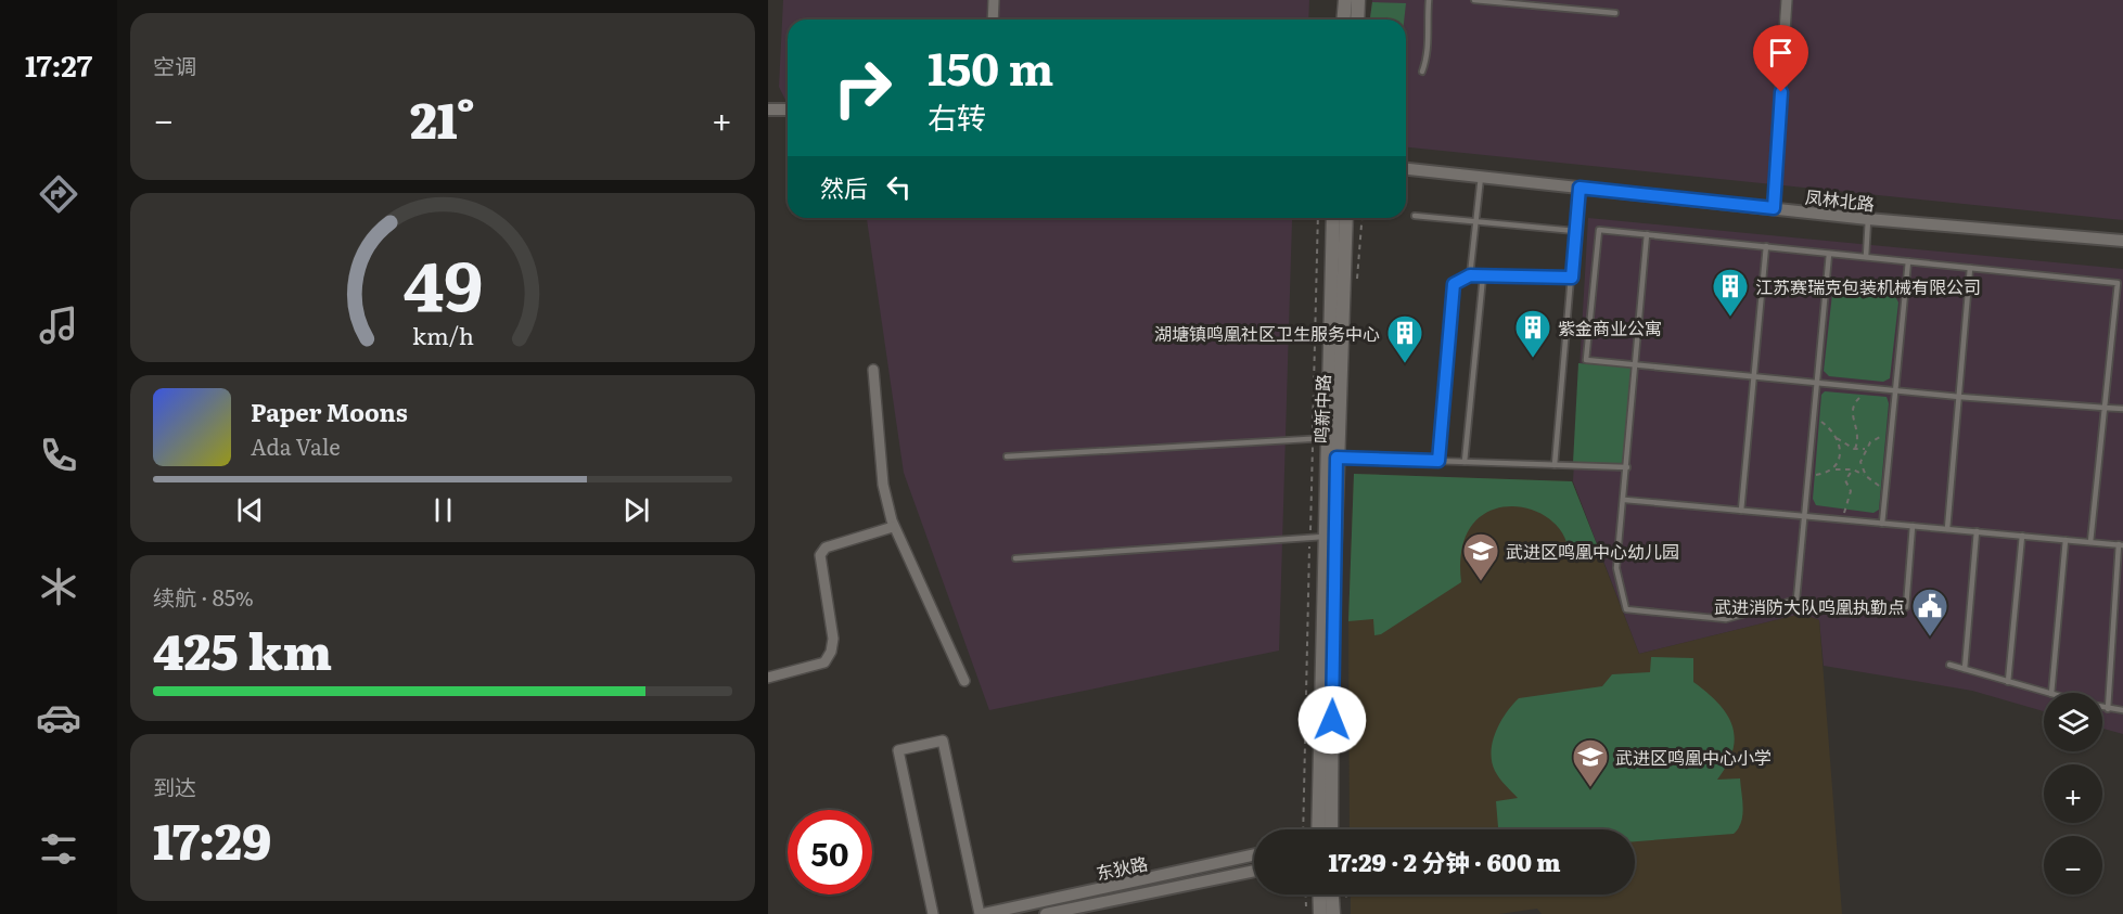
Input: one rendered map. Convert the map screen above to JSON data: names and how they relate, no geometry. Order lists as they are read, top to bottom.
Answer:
{
  "streets": {
    "main road": ["鸣新中路"],
    "street": ["凤林北路", "东狄路"]
  },
  "places": {
    "building": ["江苏赛瑞克包装机械有限公司", "紫金商业公寓", "湖塘镇鸣凰社区卫生服务中心"],
    "school or university": ["武进区鸣凰中心幼儿园", "武进区鸣凰中心小学"],
    "public building": ["武进消防大队呜凰执勤点"]
  },
  "page": {
    "tabs": "17:27",
    "tile": [
      "空调",
      ["续航 · 85%", "425 km"],
      ["到达", "17:29"]
    ],
    "turn": ["150 m", "右转"],
    "heat": ["−", "21°", "+"],
    "then": "然后",
    "song": ["Paper Moons", "Ada Vale"],
    "map_buttons": ["+", "−"],
    "limit": "50",
    "trip": "17:29 · 2 分钟 · 600 m",
    "gauge": ["49", "km/h"]
  }
}
